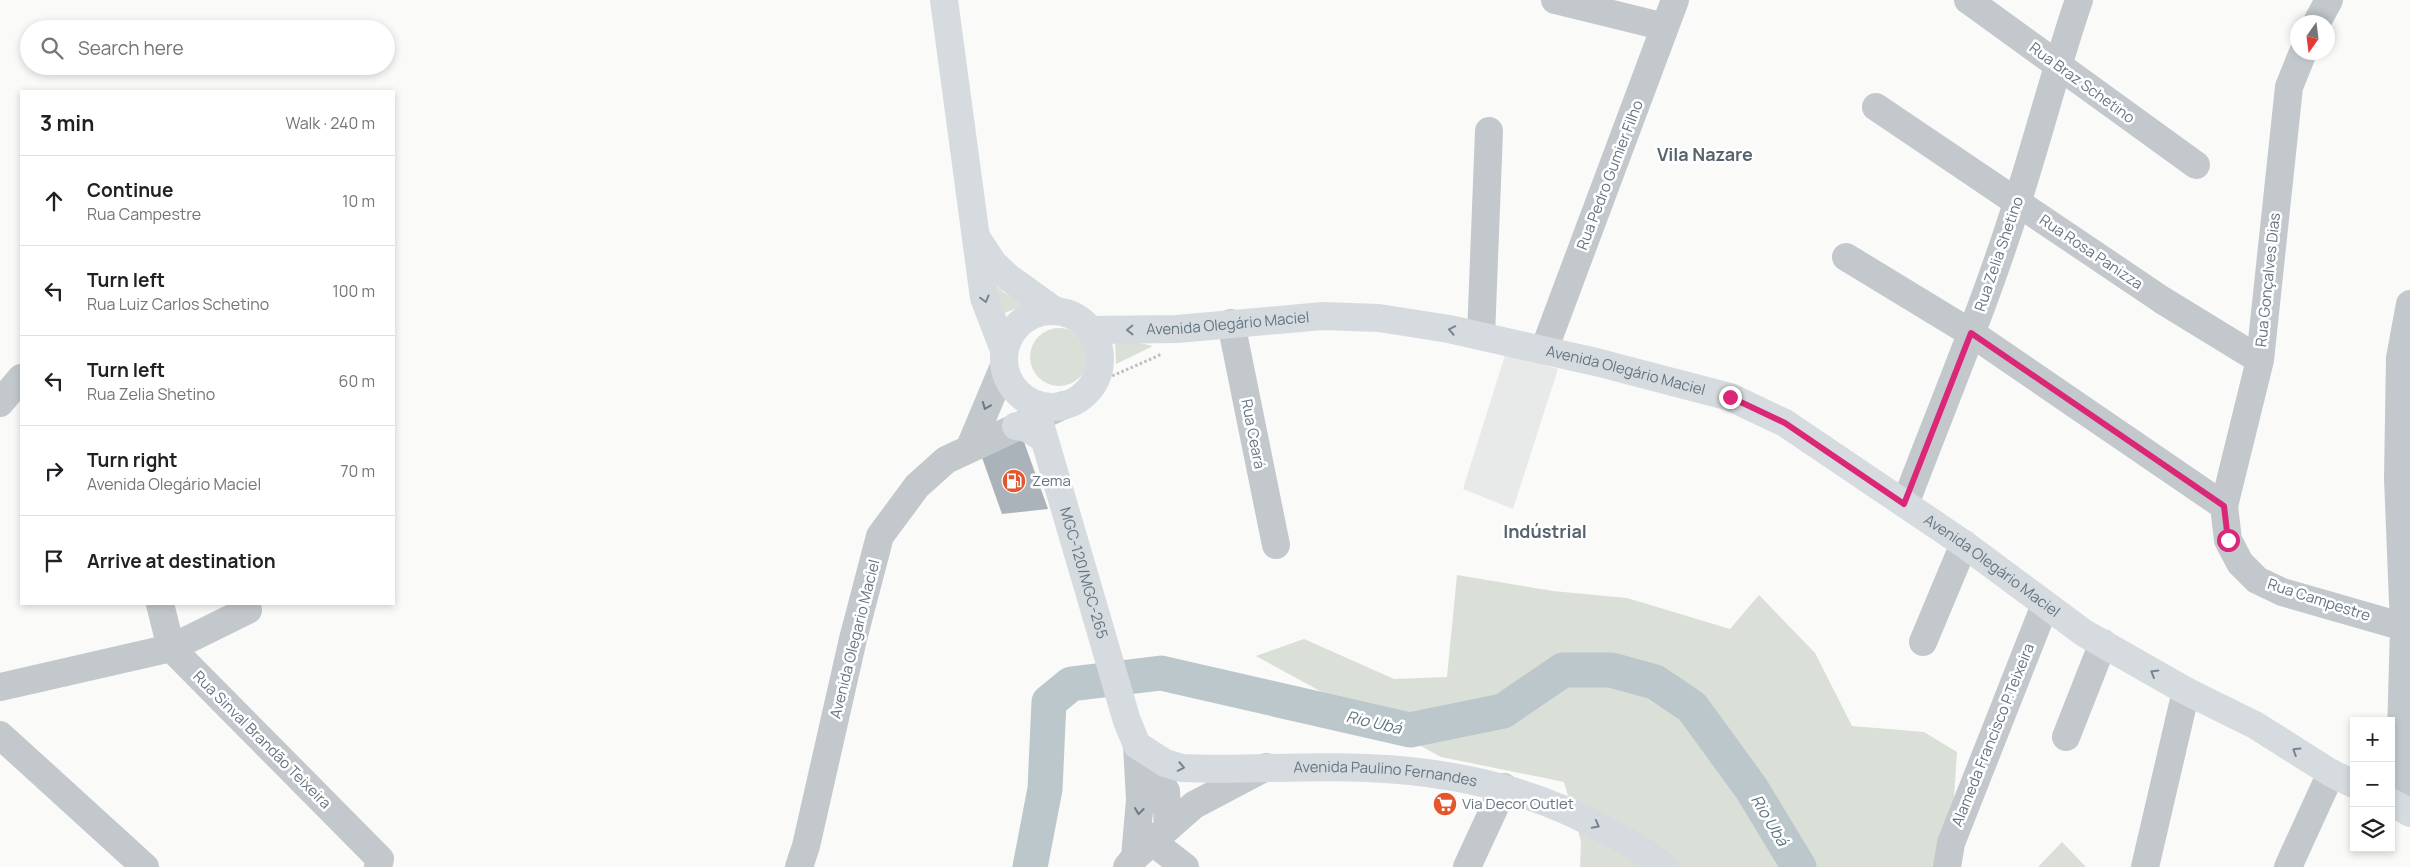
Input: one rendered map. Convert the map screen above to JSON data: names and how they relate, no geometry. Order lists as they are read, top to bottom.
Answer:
{
  "streets": {
    "main road": ["Avenida Olegário Maciel", "MGC-120/MGC-265", "Avenida Paulino Fernandes"],
    "street": [
      "Rua Braz Schetino",
      "Rua Pedro Gumier Filho",
      "Rua Rosa Panizza",
      "Rua Zelia Shetino",
      "Rua Gonçalves Dias",
      "Rua Ceará",
      "Rua Campestre",
      "Avenida Olegario Maciel",
      "Alameda Francisco P.Teixeira",
      "Rua Sinval Brandão Teixeira"
    ]
  },
  "crossings": [
    ["Rua Braz Schetino", "Rua Zelia Shetino"],
    ["Rua Pedro Gumier Filho", "Avenida Olegário Maciel"],
    ["Rua Rosa Panizza", "Rua Zelia Shetino"],
    ["Rua Rosa Panizza", "Rua Gonçalves Dias"],
    ["Rua Zelia Shetino", "Avenida Olegário Maciel"],
    ["Rua Gonçalves Dias", "Rua Campestre"],
    ["Avenida Olegário Maciel", "Rua Ceará"],
    ["Avenida Olegário Maciel", "MGC-120/MGC-265"],
    ["Avenida Olegário Maciel", "Avenida Olegario Maciel"],
    ["Avenida Olegário Maciel", "Alameda Francisco P.Teixeira"],
    ["MGC-120/MGC-265", "Avenida Olegario Maciel"],
    ["MGC-120/MGC-265", "Avenida Paulino Fernandes"]
  ],
  "one_way": ["Avenida Olegário Maciel", "Avenida Paulino Fernandes"],
  "districts": ["Vila Nazare", "Indústrial"],
  "water": ["Rio Ubá"],
  "places": {
    "fuel station": ["Zema"],
    "supermarket": ["Via Decor Outlet"]
  },
  "north": "bottom",
  "page": {
    "search": "Search here",
    "heading": ["3 min", "Walk · 240 m"],
    "list": [
      ["Continue", "Rua Campestre", "10 m"],
      ["Turn left", "Rua Luiz Carlos Schetino", "100 m"],
      ["Turn left", "Rua Zelia Shetino", "60 m"],
      ["Turn right", "Avenida Olegário Maciel", "70 m"],
      "Arrive at destination"
    ],
    "map_buttons": ["+", "−"]
  }
}
